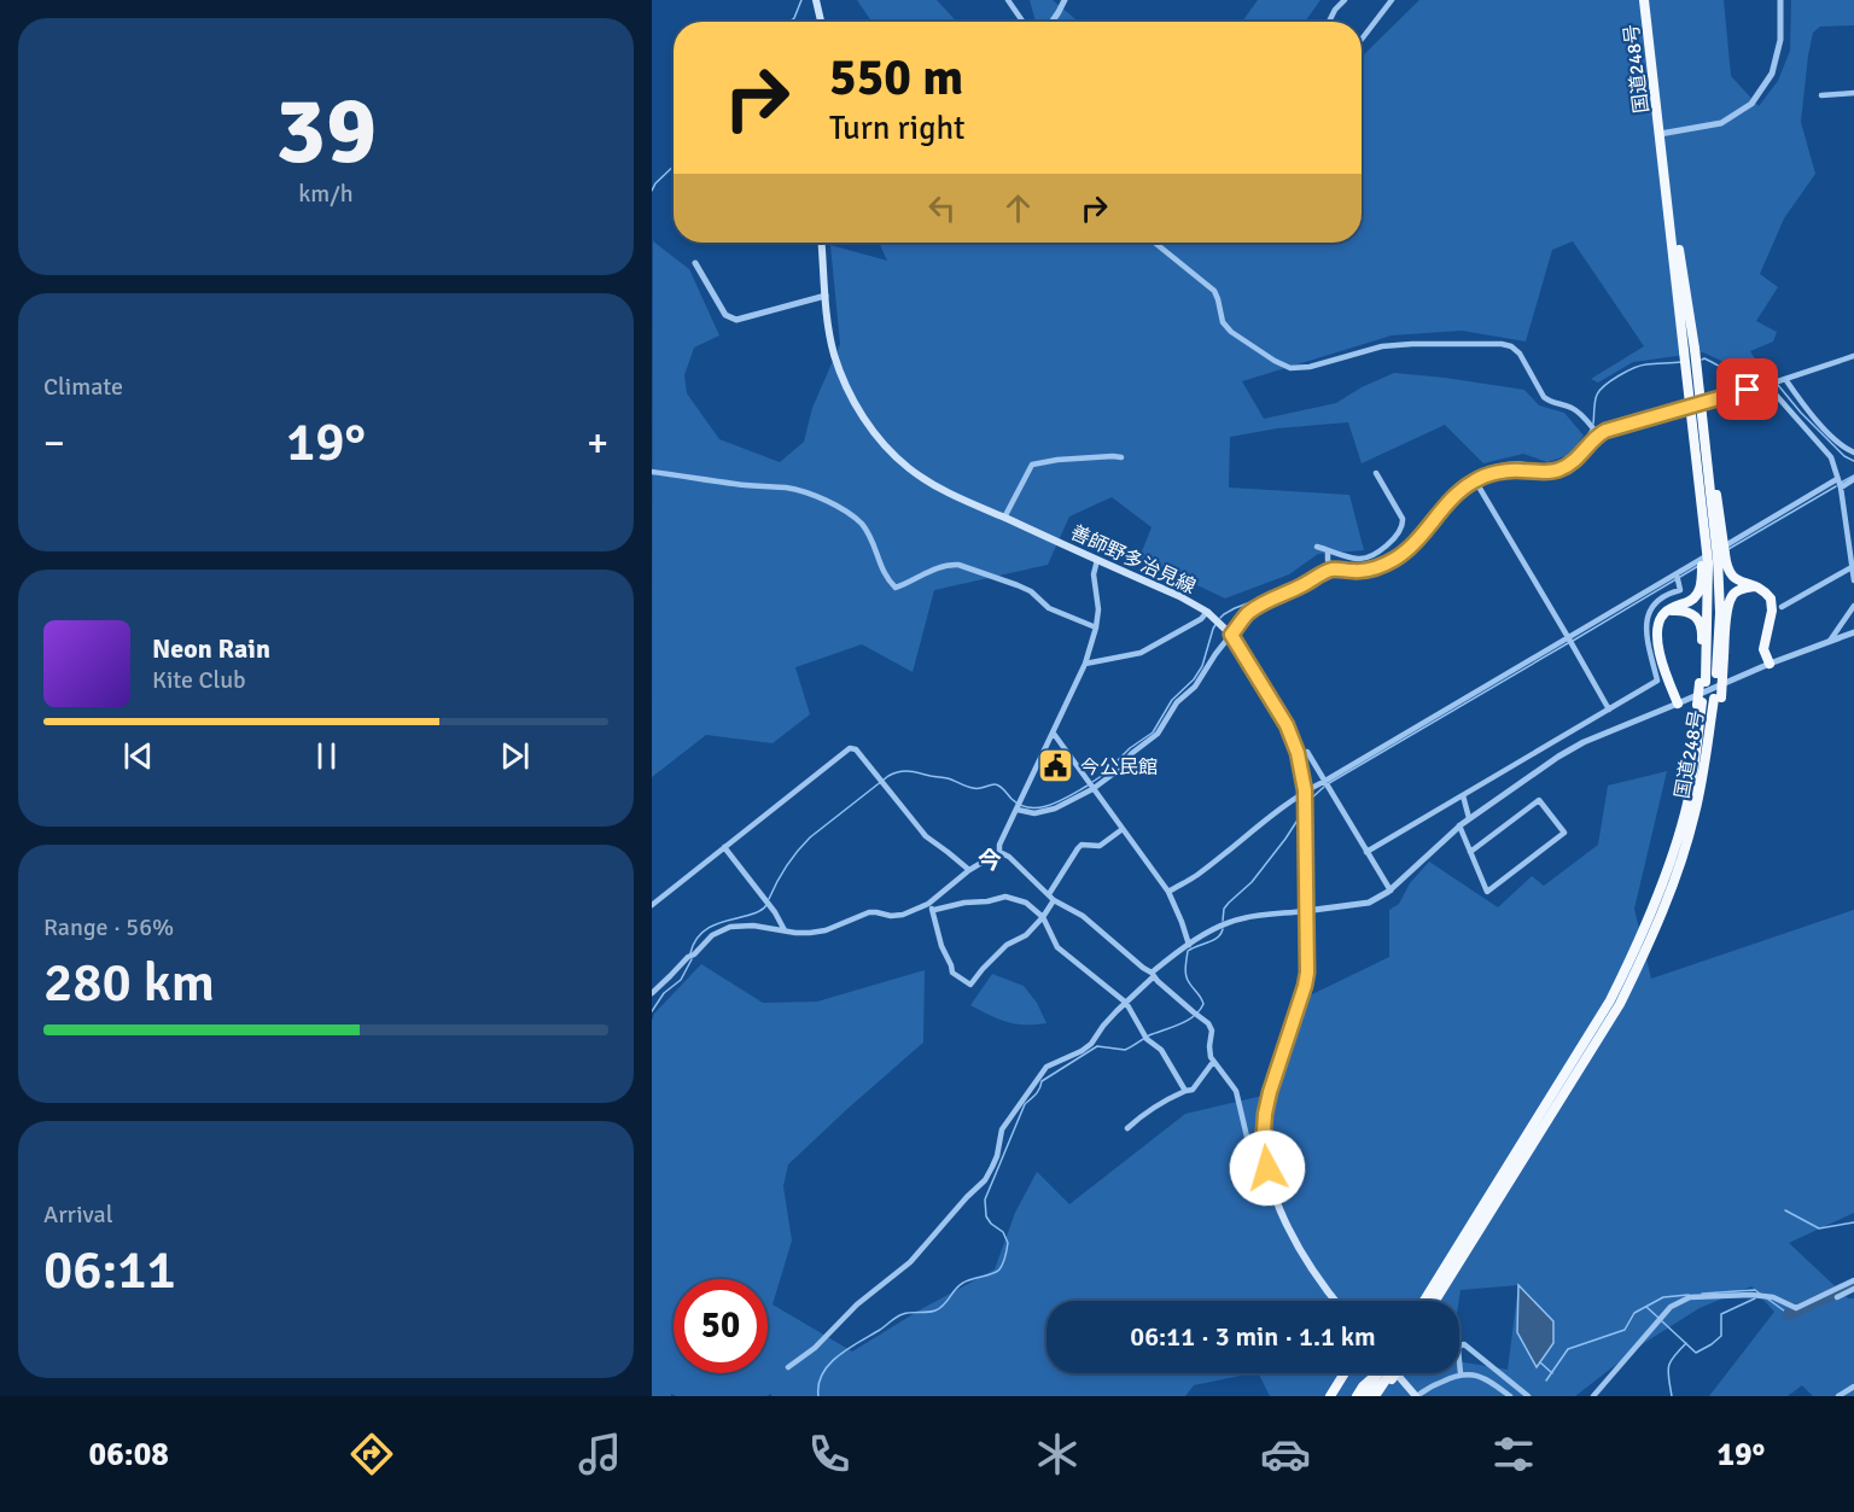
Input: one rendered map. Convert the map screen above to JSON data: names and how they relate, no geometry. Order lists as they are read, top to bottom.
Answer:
{
  "streets": {
    "highway": ["国道248号"],
    "main road": ["善師野多治見線"]
  },
  "districts": ["今"],
  "places": {
    "public building": ["今公民館"]
  },
  "page": {
    "tile": [
      ["39", "km/h"],
      "Climate",
      ["Range · 56%", "280 km"],
      ["Arrival", "06:11"]
    ],
    "turn": ["550 m", "Turn right"],
    "heat": ["−", "19°", "+"],
    "song": ["Neon Rain", "Kite Club"],
    "limit": "50",
    "trip": "06:11 · 3 min · 1.1 km",
    "tabs": ["06:08", "19°"]
  }
}
